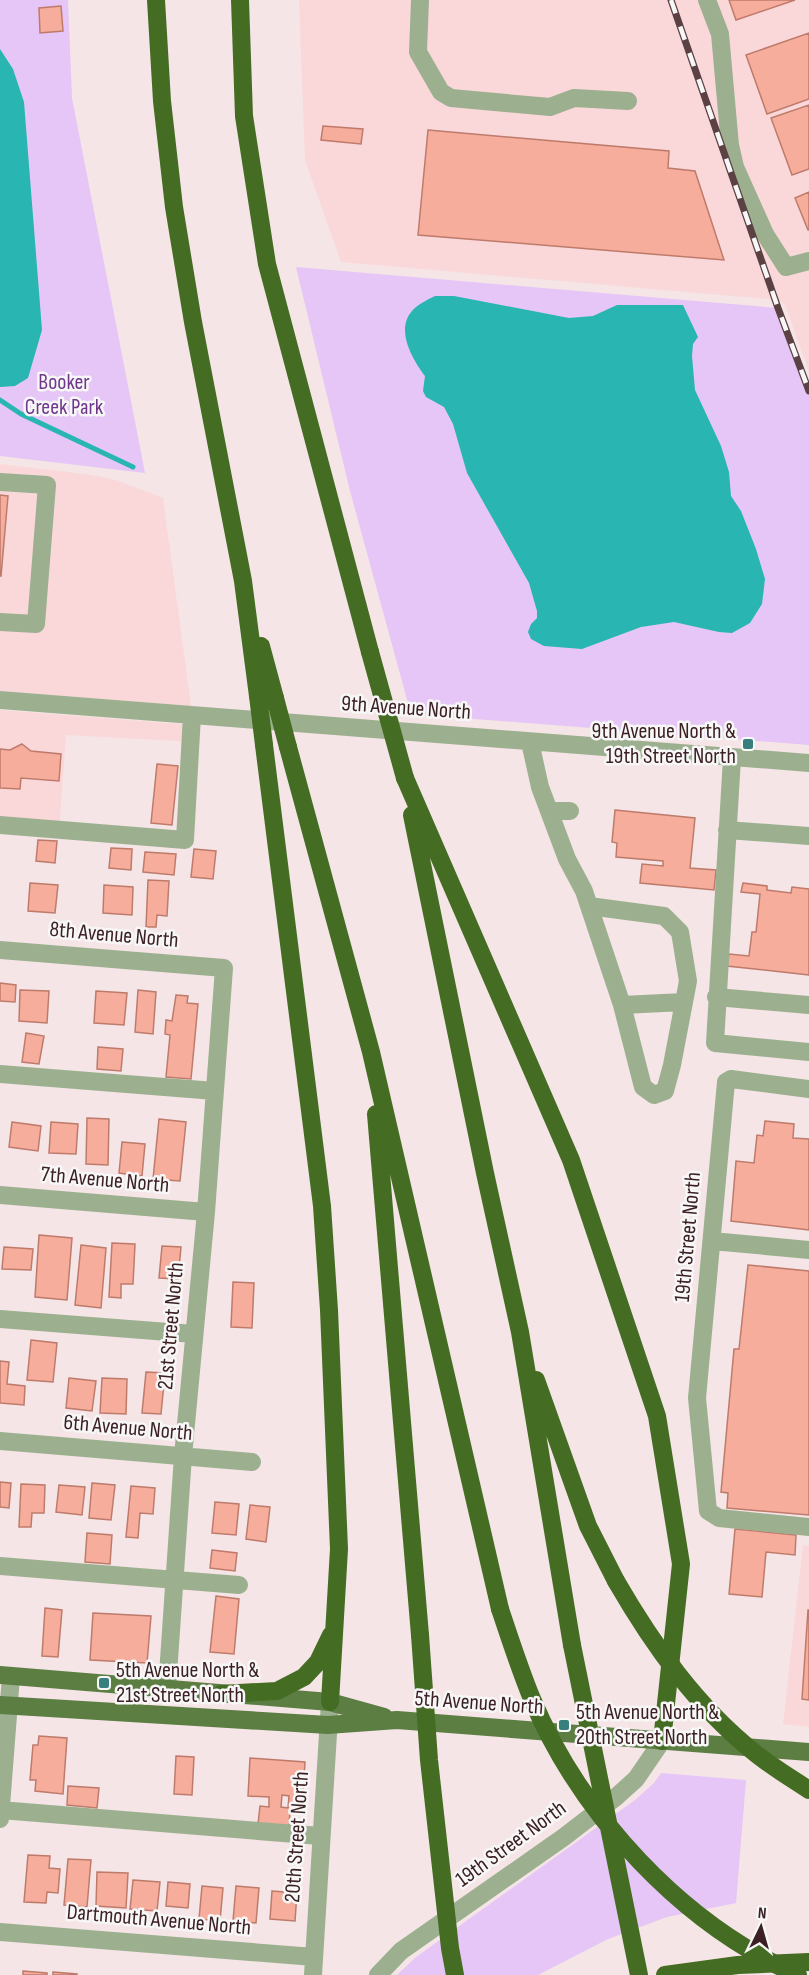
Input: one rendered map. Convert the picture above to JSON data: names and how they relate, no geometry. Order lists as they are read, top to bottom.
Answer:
{
  "streets": {
    "main road": ["5th Avenue North"],
    "street": [
      "9th Avenue North",
      "8th Avenue North",
      "7th Avenue North",
      "19th Street North",
      "21st Street North",
      "6th Avenue North",
      "20th Street North",
      "Dartmouth Avenue North"
    ]
  },
  "crossings": [
    ["8th Avenue North", "21st Street North"],
    ["7th Avenue North", "21st Street North"],
    ["19th Street North", "5th Avenue North"],
    ["21st Street North", "6th Avenue North"],
    ["21st Street North", "5th Avenue North"],
    ["5th Avenue North", "20th Street North"],
    ["20th Street North", "Dartmouth Avenue North"]
  ],
  "parks": ["Booker Creek Park"],
  "places": {
    "transit": ["9th Avenue North & 19th Street North", "5th Avenue North & 21st Street North", "5th Avenue North & 20th Street North"]
  },
  "north": "top"
}
